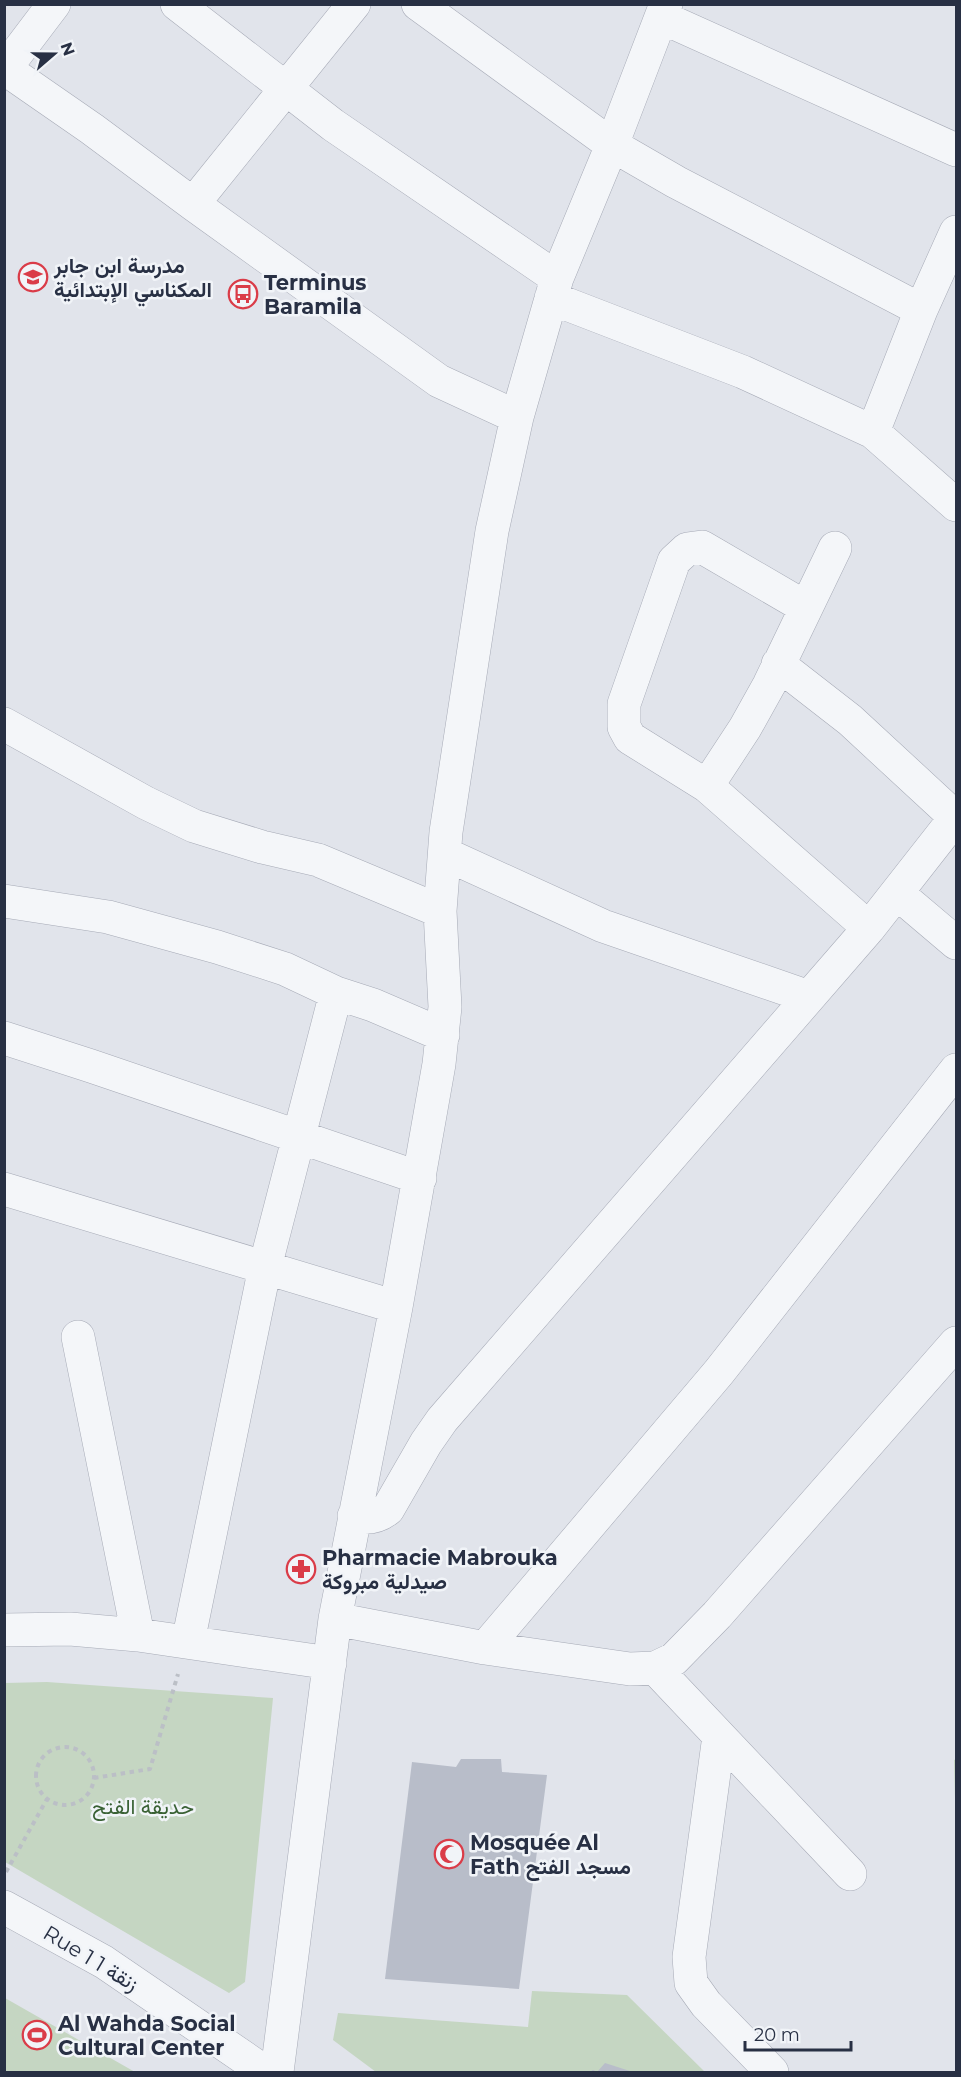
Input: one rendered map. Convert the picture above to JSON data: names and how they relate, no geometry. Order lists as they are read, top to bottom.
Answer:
{
  "streets": {
    "street": ["Rue 1 زنقة 1"]
  },
  "parks": ["حديقة الفتح"],
  "places": {
    "school or university": ["مدرسة ابن جابر المكناسي الإبتدائية"],
    "bus stop": ["Terminus Baramila"],
    "pharmacy": ["Pharmacie Mabrouka صيدلية مبروكة"],
    "mosque": ["Mosquée Al Fath مسجد الفتح"],
    "sports": ["Al Wahda Social Cultural Center"]
  },
  "scale_bar": "20 m",
  "north": "right"
}
